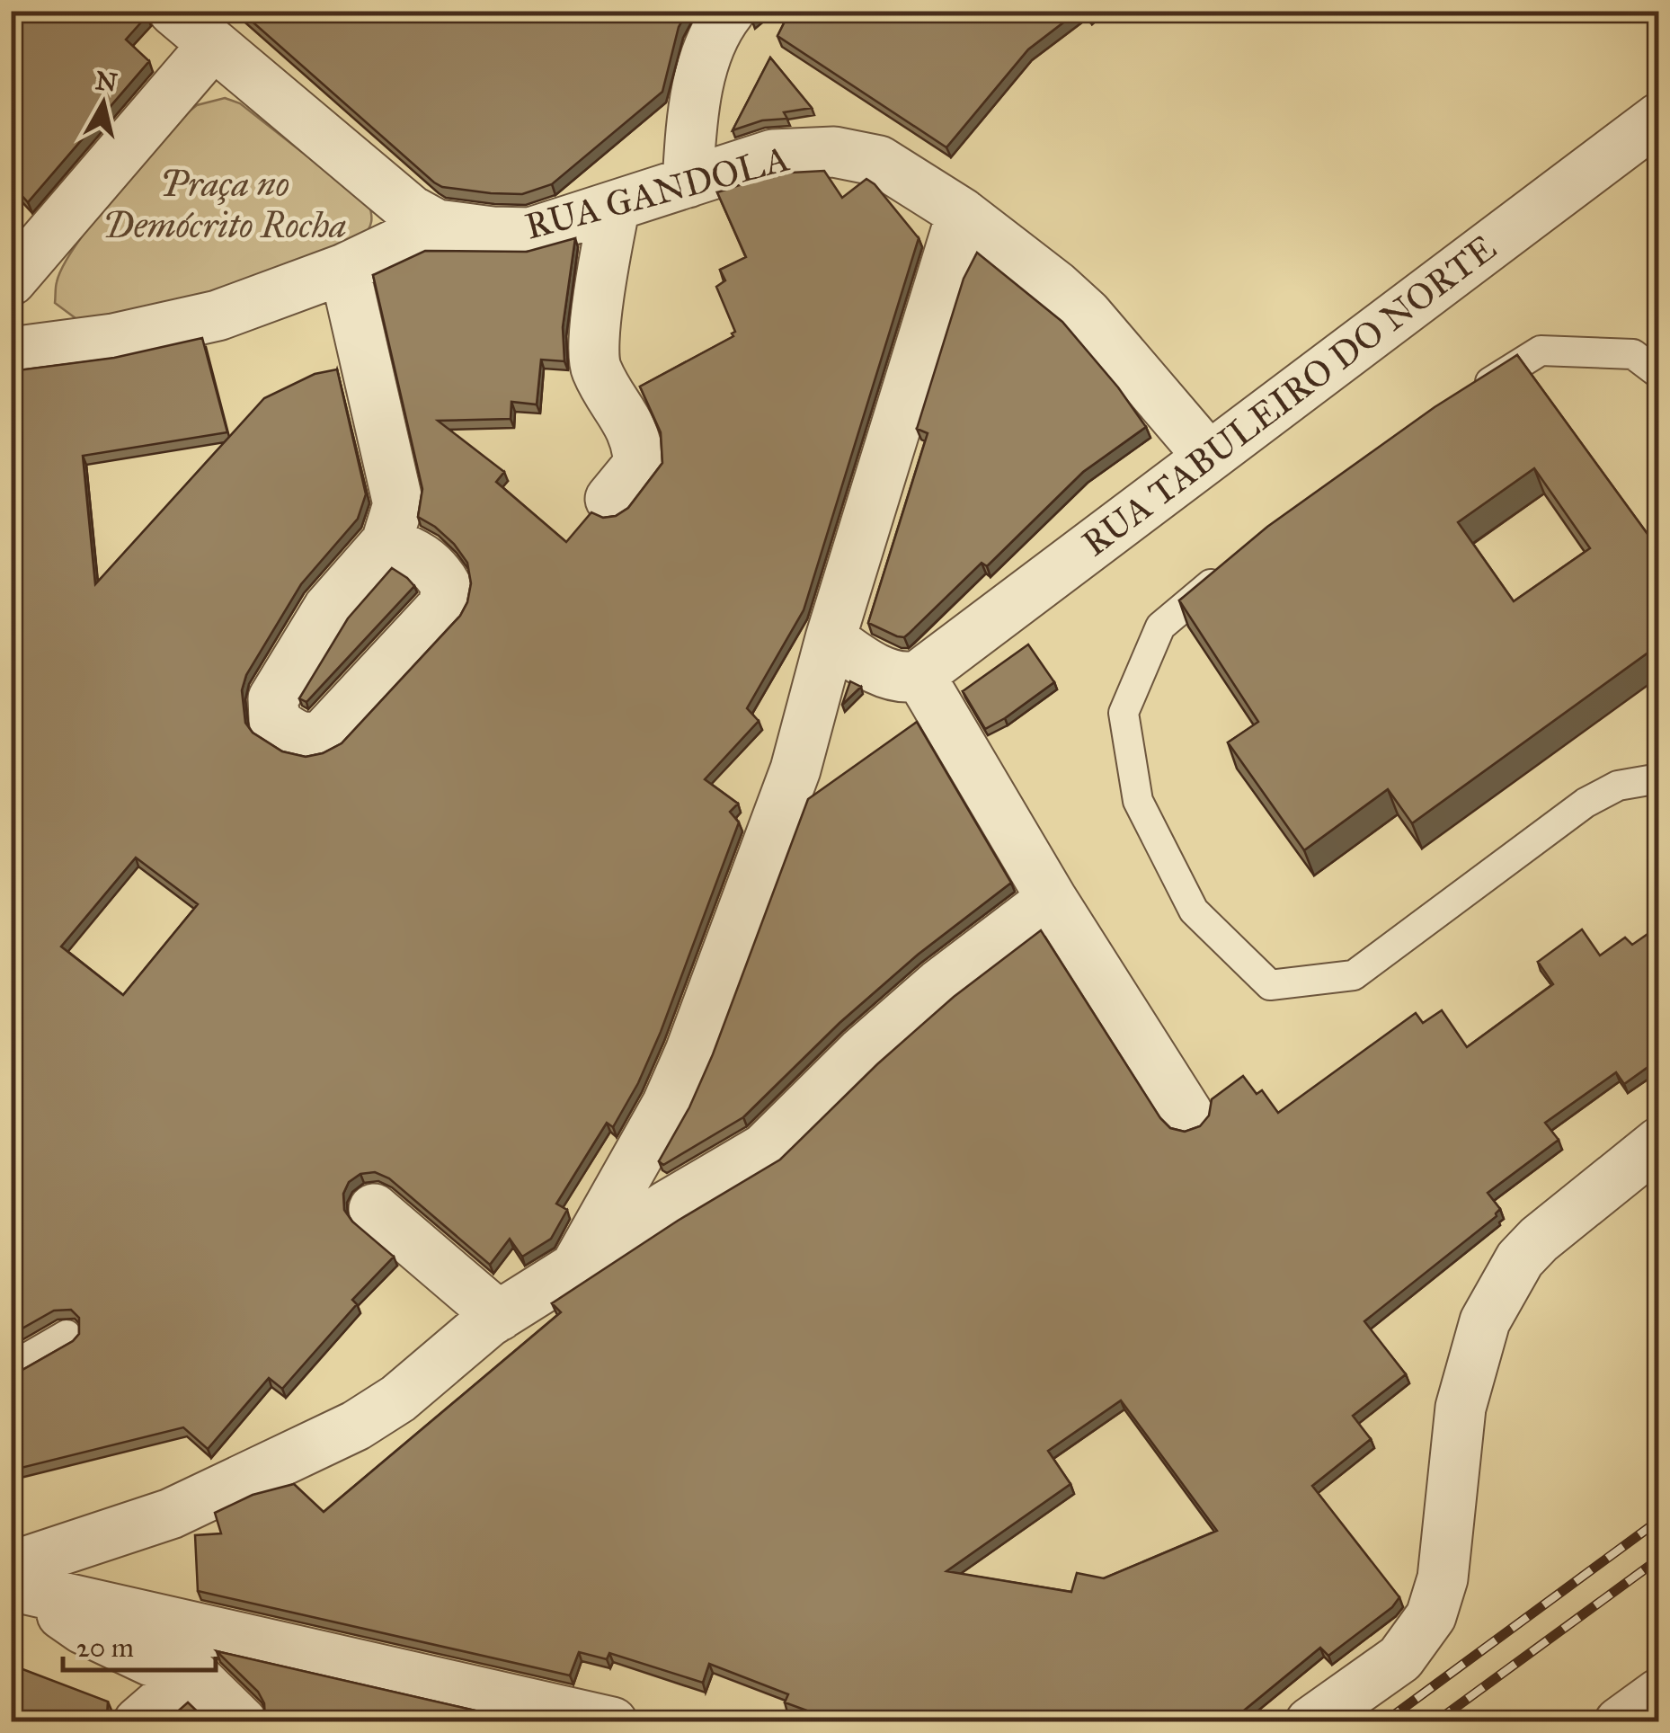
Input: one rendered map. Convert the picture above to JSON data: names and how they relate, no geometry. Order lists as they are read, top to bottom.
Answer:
{
  "streets": {
    "street": ["RUA GANDOLA", "RUA TABULEIRO DO NORTE"]
  },
  "crossings": [
    ["RUA GANDOLA", "RUA TABULEIRO DO NORTE"]
  ],
  "parks": ["Praça no Demócrito Rocha"],
  "scale_bar": "20 m",
  "north": "top"
}
